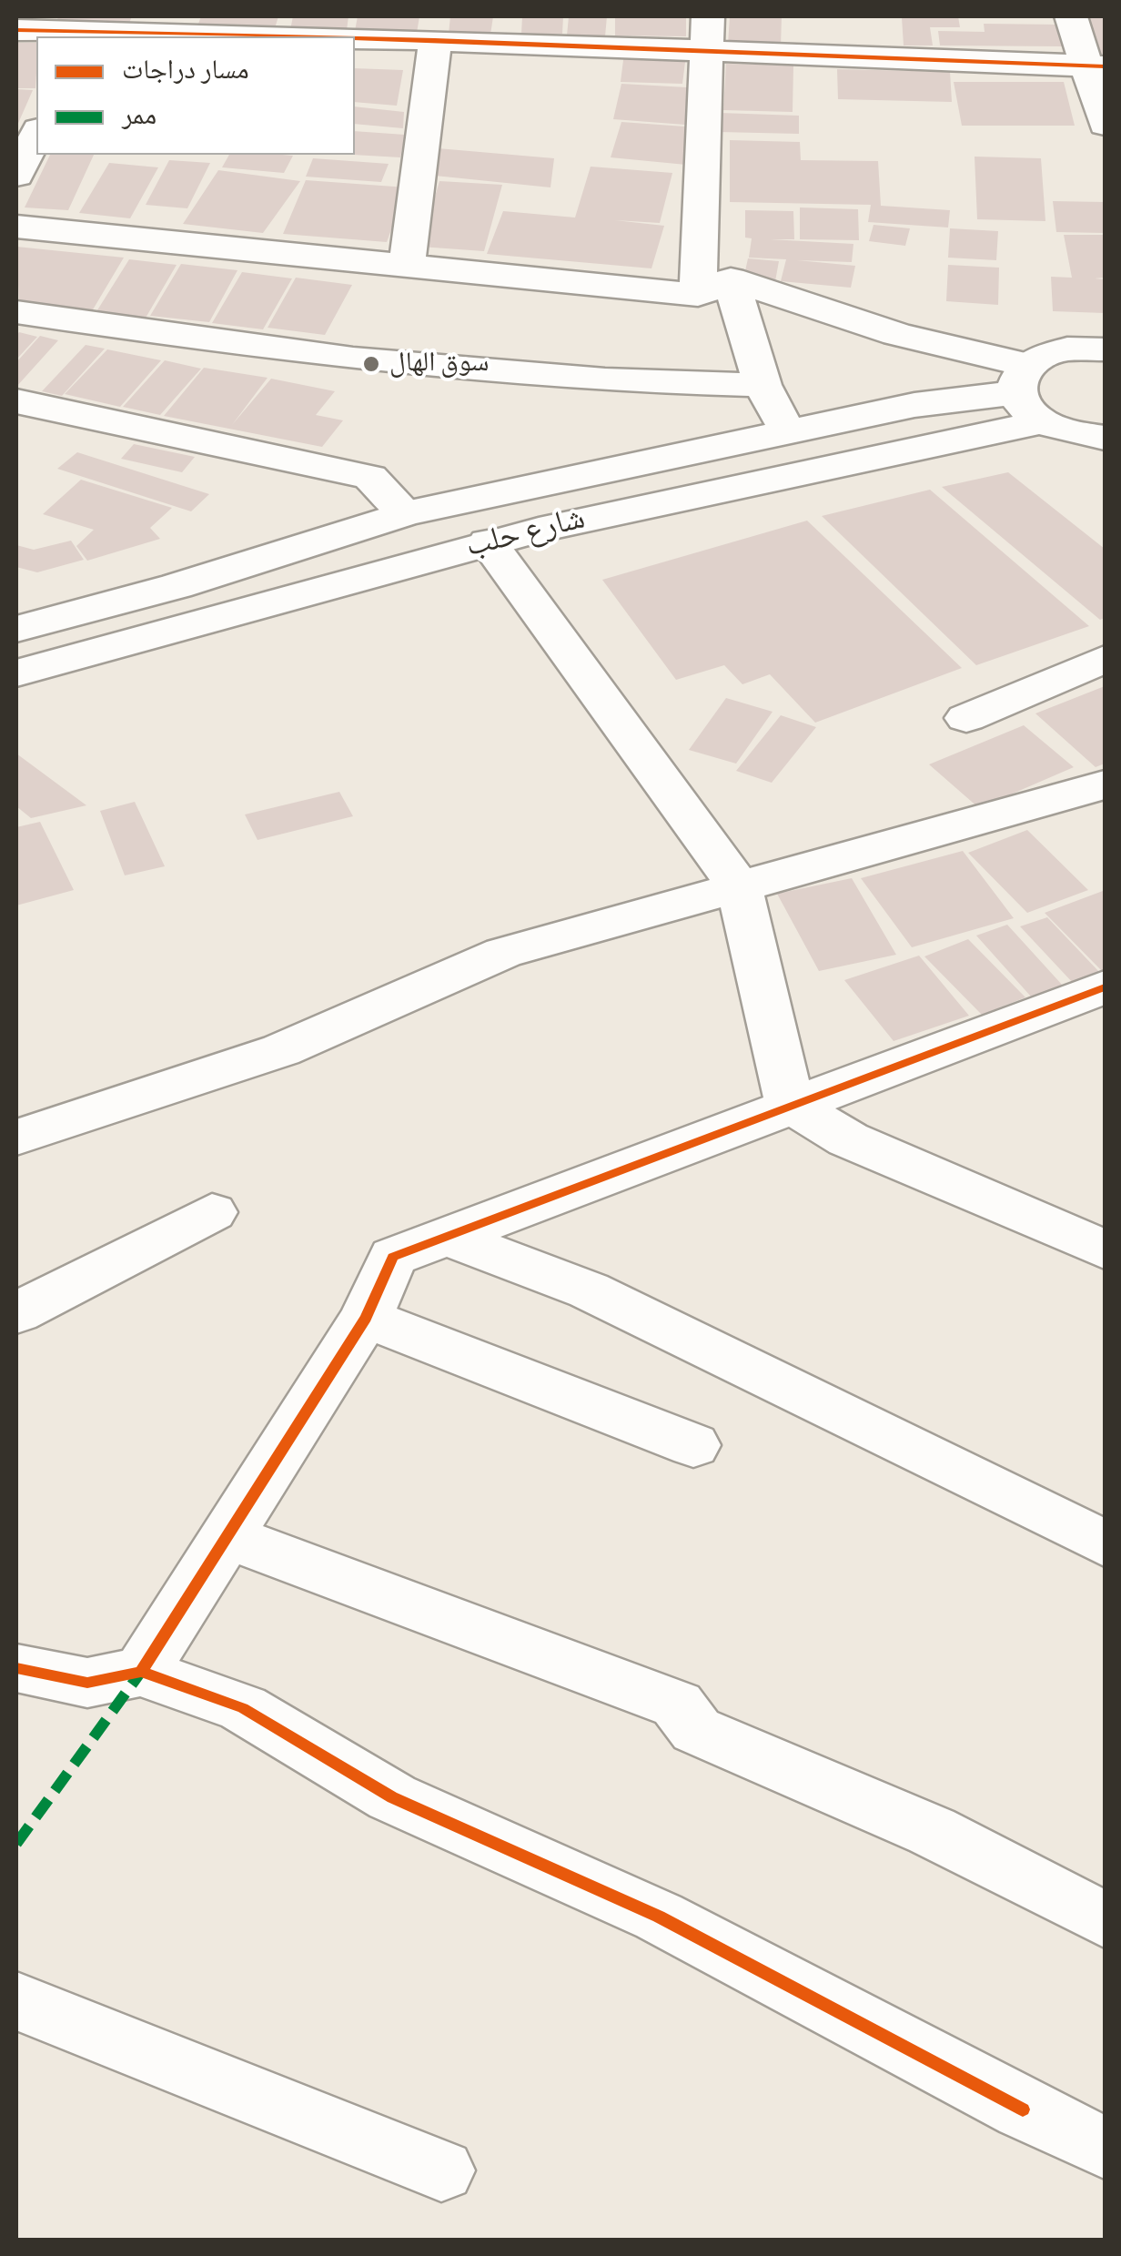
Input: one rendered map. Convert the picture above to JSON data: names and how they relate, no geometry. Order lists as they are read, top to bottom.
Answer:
{
  "streets": {
    "street": ["شارع حلب"]
  },
  "places": ["سوق الهال"],
  "legend": ["مسار دراجات", "ممر"]
}
